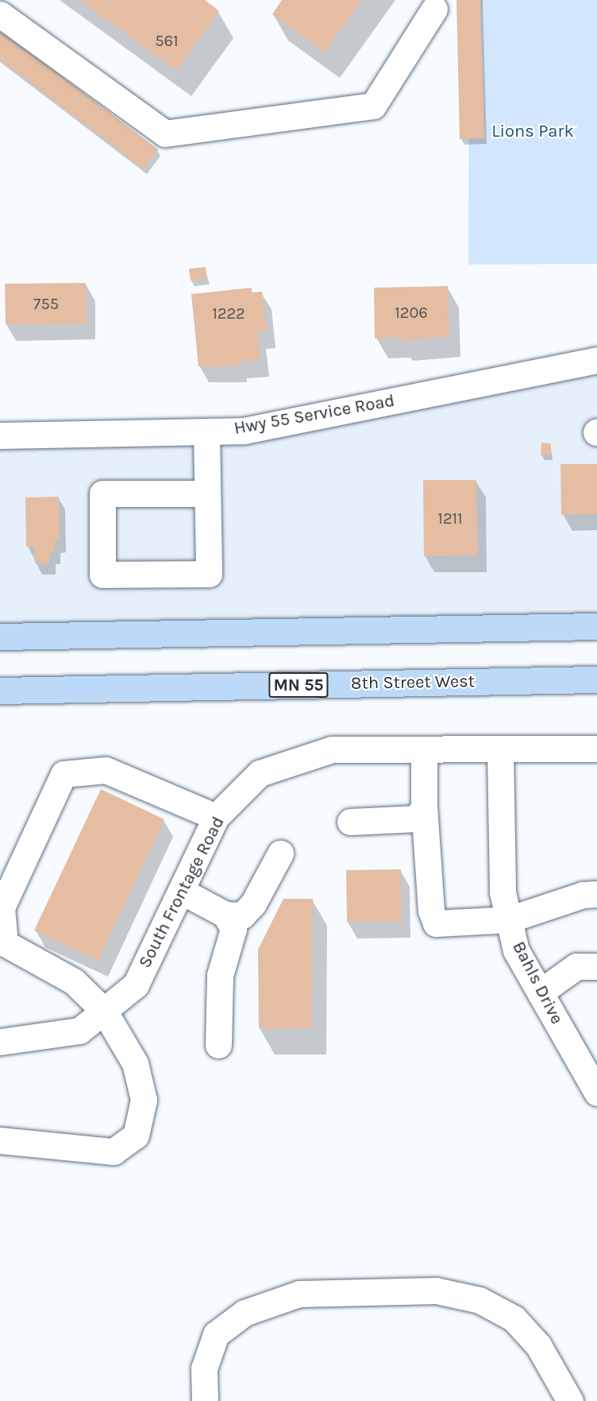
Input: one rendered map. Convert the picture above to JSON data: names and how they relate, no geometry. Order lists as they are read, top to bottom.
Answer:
{
  "streets": {
    "highway": ["8th Street West", "MN 55"],
    "street": ["Hwy 55 Service Road", "South Frontage Road", "Bahls Drive"]
  },
  "crossings": [
    ["South Frontage Road", "Bahls Drive"]
  ],
  "parks": ["Lions Park"],
  "house_numbers": [
    "561",
    "755",
    "1206",
    "1222",
    "1211"
  ]
}
